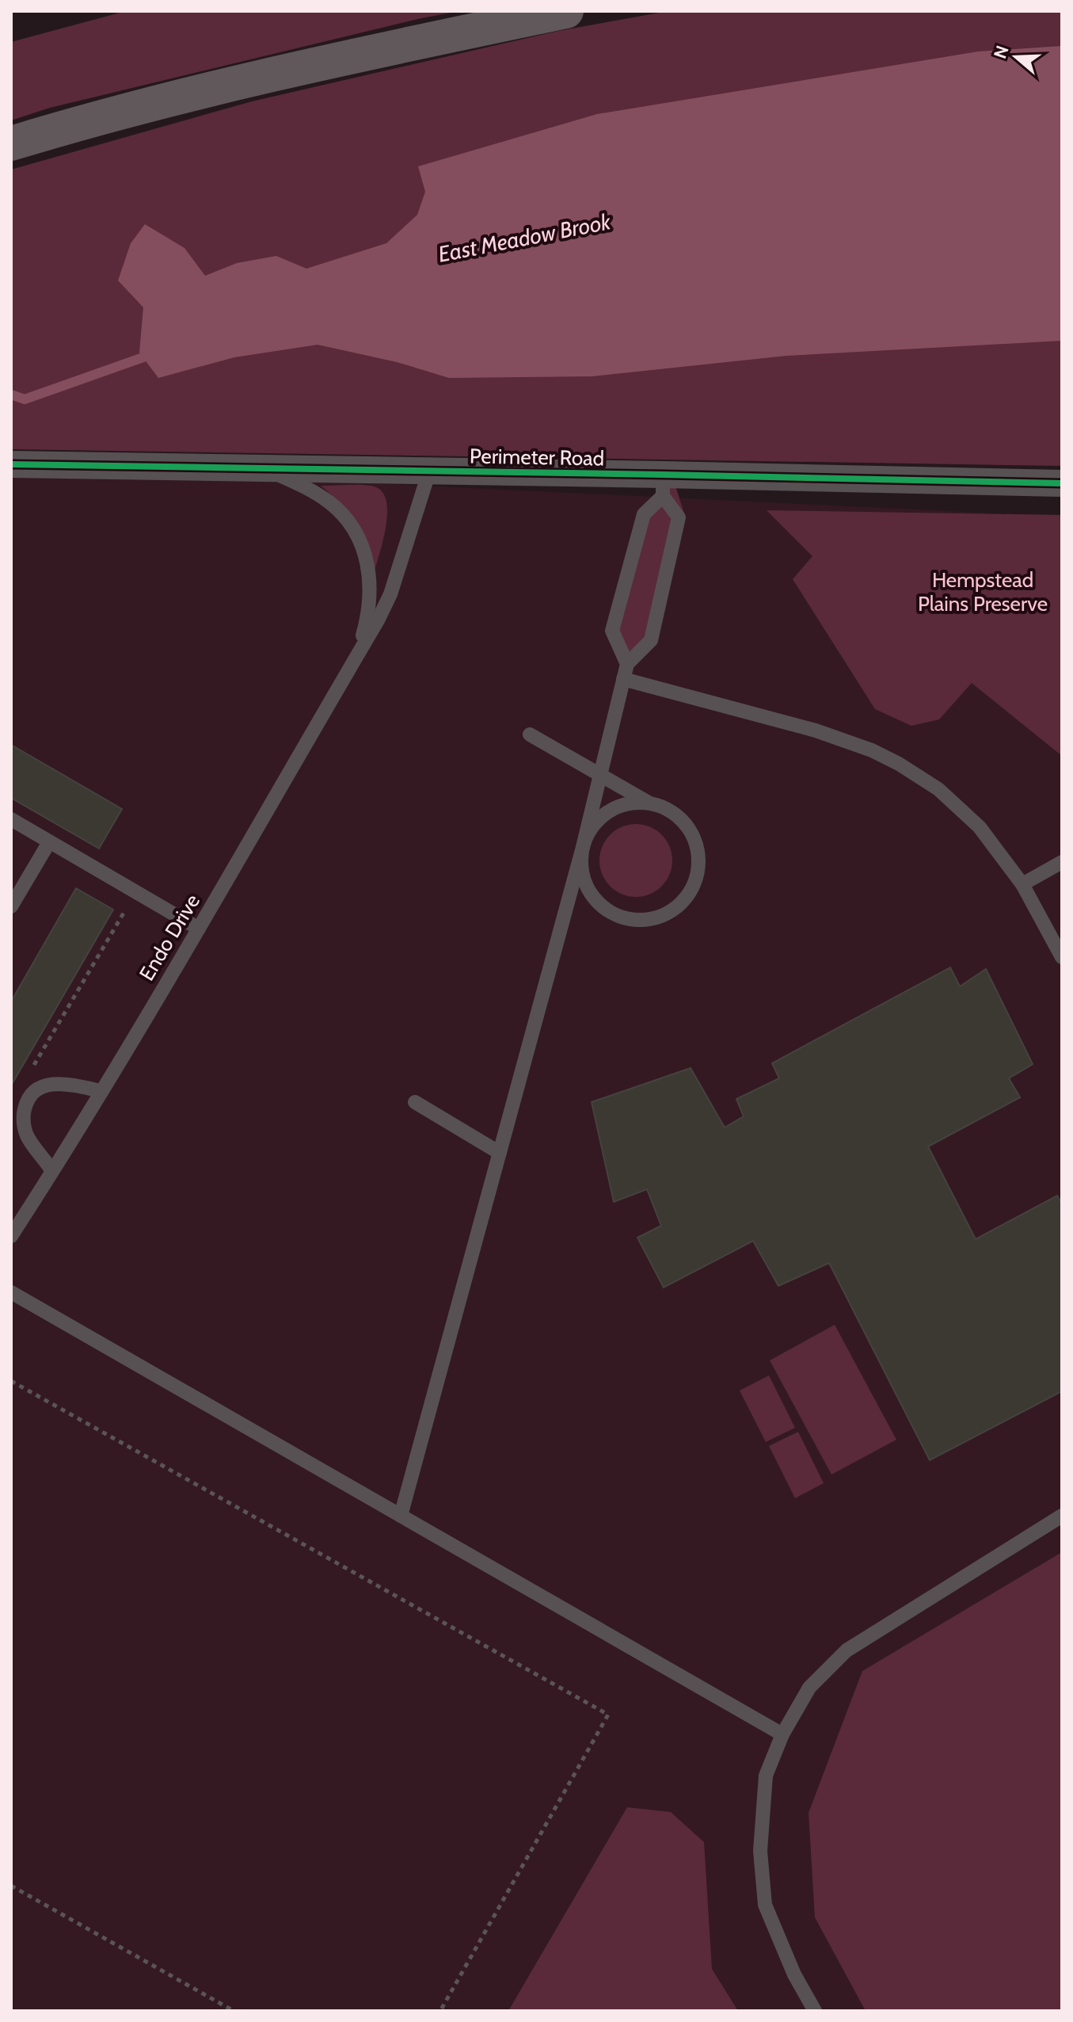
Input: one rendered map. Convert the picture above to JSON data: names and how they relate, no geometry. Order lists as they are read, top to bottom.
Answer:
{
  "streets": {
    "street": ["Perimeter Road"],
    "lane": ["Endo Drive"]
  },
  "crossings": [
    ["Perimeter Road", "Endo Drive"]
  ],
  "water": ["East Meadow Brook"],
  "parks": ["Hempstead Plains Preserve"],
  "north": "left"
}
